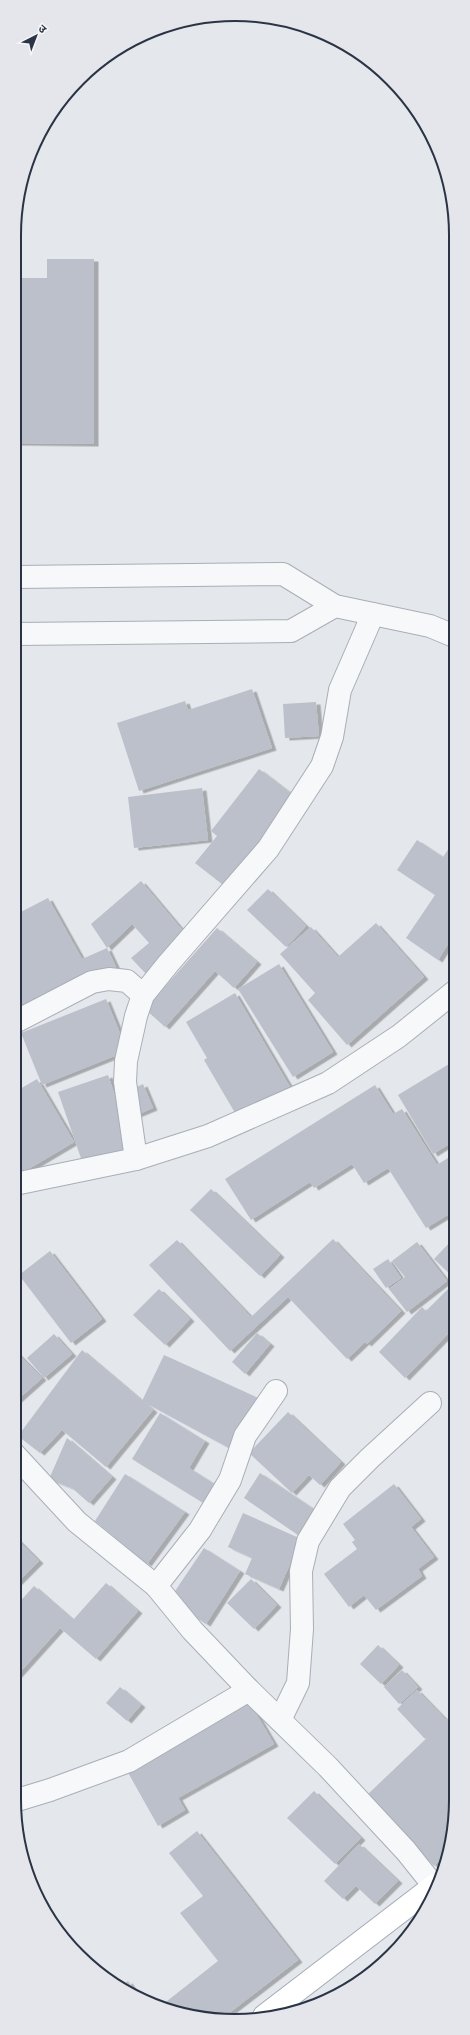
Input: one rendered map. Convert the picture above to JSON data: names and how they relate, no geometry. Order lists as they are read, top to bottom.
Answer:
{
  "north": "top right"
}
